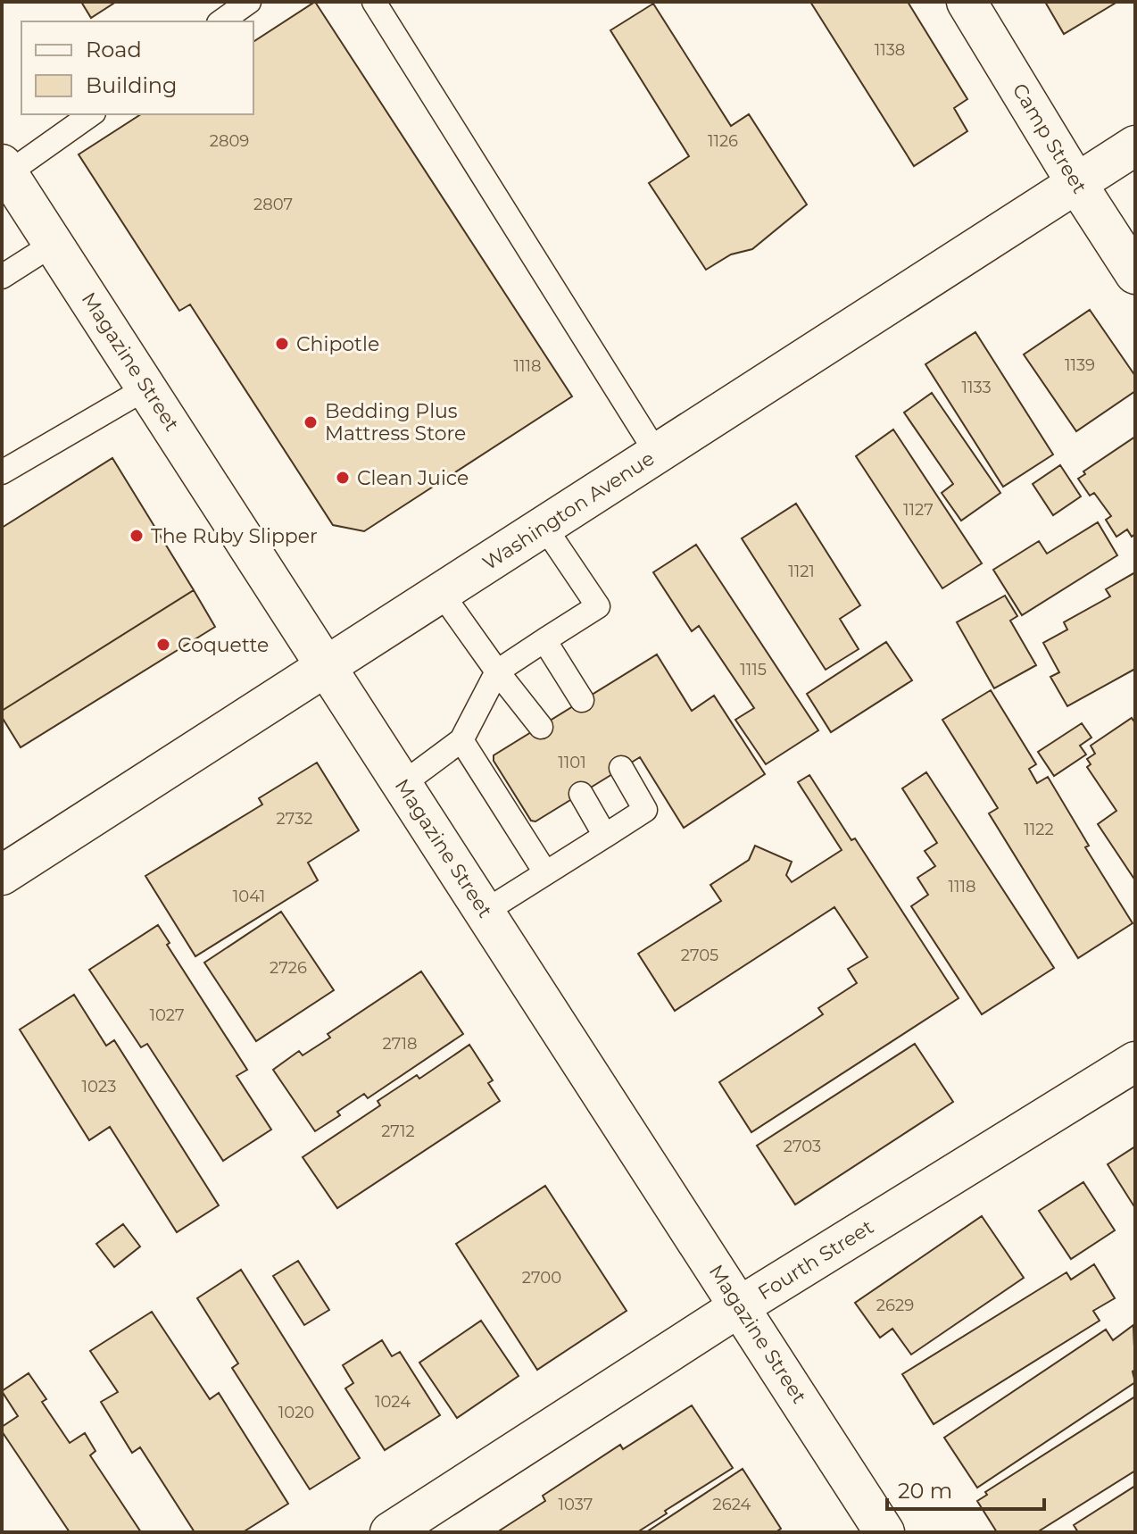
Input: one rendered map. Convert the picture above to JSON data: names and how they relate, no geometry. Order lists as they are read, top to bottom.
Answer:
{
  "streets": {
    "street": [
      "Camp Street",
      "Magazine Street",
      "Washington Avenue",
      "Fourth Street"
    ]
  },
  "crossings": [
    ["Camp Street", "Washington Avenue"],
    ["Magazine Street", "Washington Avenue"],
    ["Magazine Street", "Fourth Street"]
  ],
  "places": [
    "Chipotle",
    "Bedding Plus Mattress Store",
    "Clean Juice",
    "The Ruby Slipper",
    "Coquette"
  ],
  "house_numbers": [
    "1138",
    "2809",
    "1126",
    "2807",
    "1139",
    "1118",
    "1133",
    "1127",
    "1121",
    "1115",
    "1101",
    "2732",
    "1122",
    "1118",
    "1041",
    "2705",
    "2726",
    "1027",
    "2718",
    "1023",
    "2712",
    "2703",
    "2700",
    "2629",
    "1024",
    "1020",
    "1037",
    "2624"
  ],
  "legend": ["Road", "Building"],
  "scale_bar": "20 m"
}
